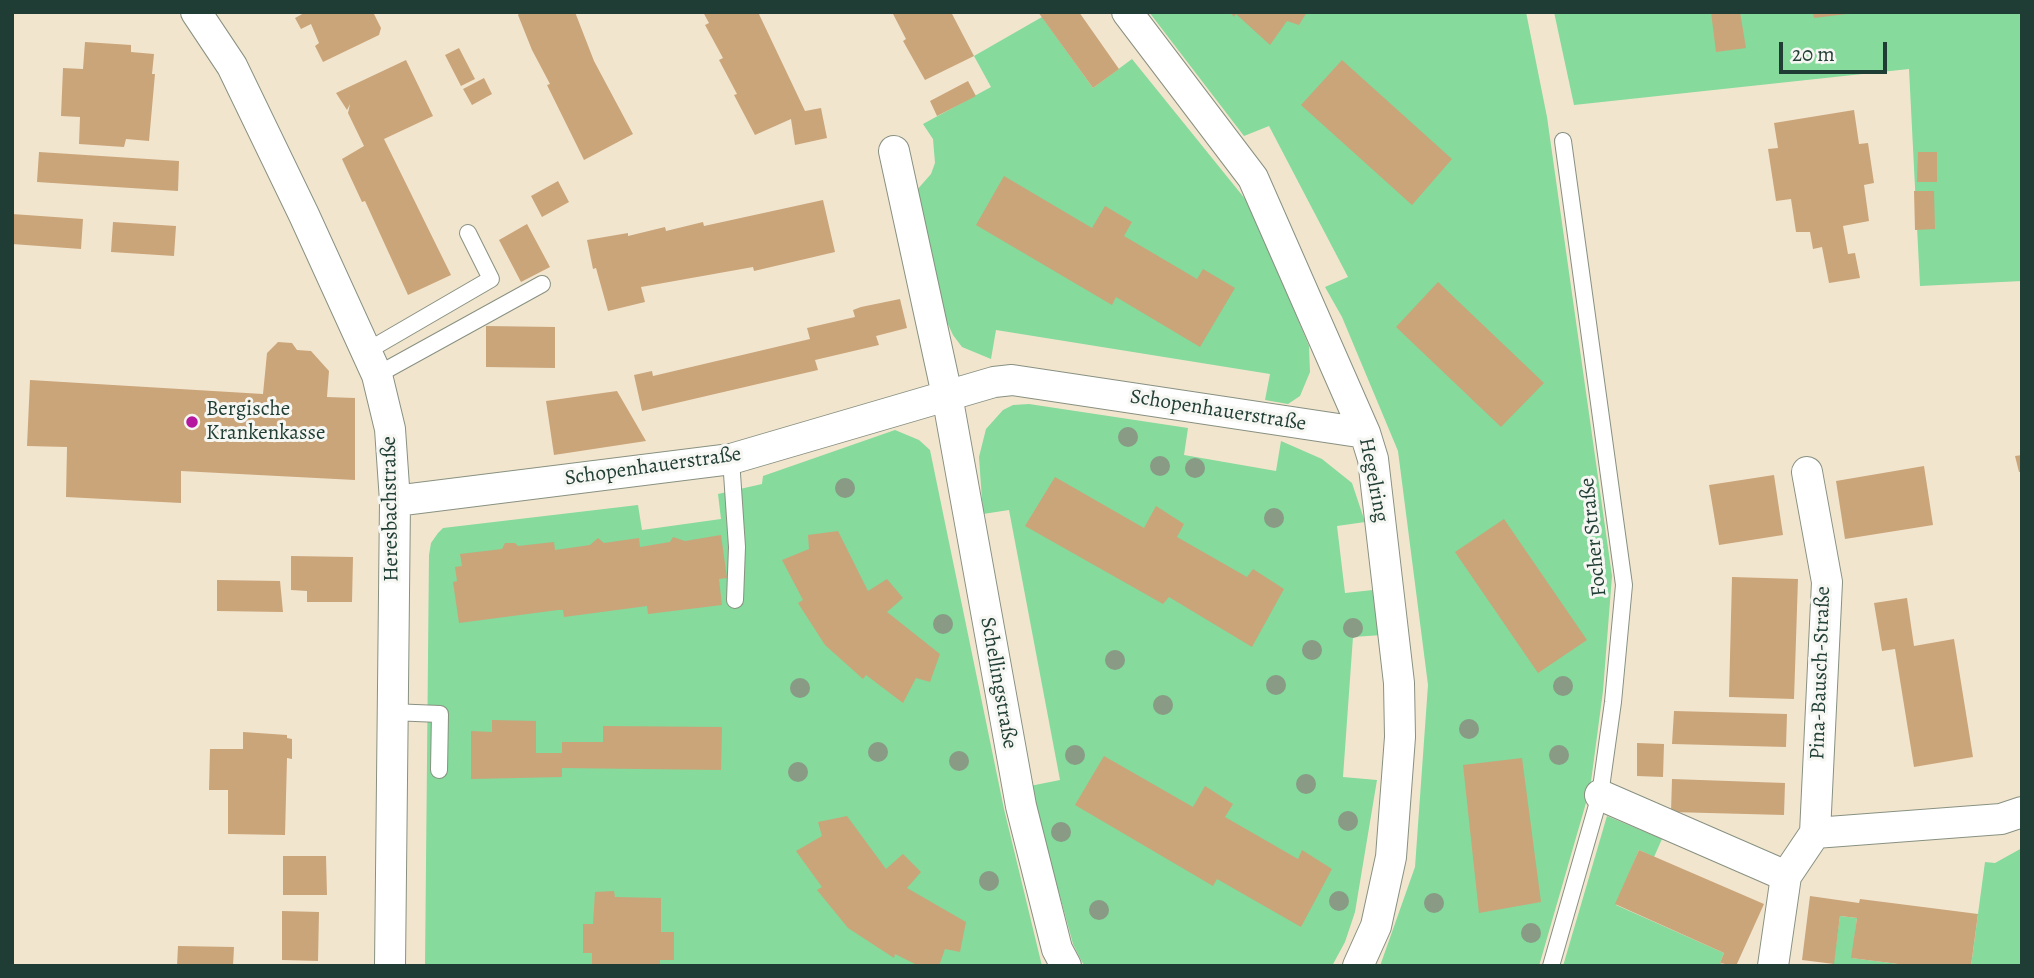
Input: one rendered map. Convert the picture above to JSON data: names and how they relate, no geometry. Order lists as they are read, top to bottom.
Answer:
{
  "streets": {
    "street": [
      "Schopenhauerstraße",
      "Hegelring",
      "Heresbachstraße",
      "Pina-Bausch-Straße",
      "Schellingstraße"
    ],
    "lane": ["Focher Straße"]
  },
  "crossings": [
    ["Schopenhauerstraße", "Hegelring"],
    ["Schopenhauerstraße", "Heresbachstraße"],
    ["Schopenhauerstraße", "Schellingstraße"]
  ],
  "places": ["Bergische Krankenkasse"],
  "scale_bar": "20 m"
}
